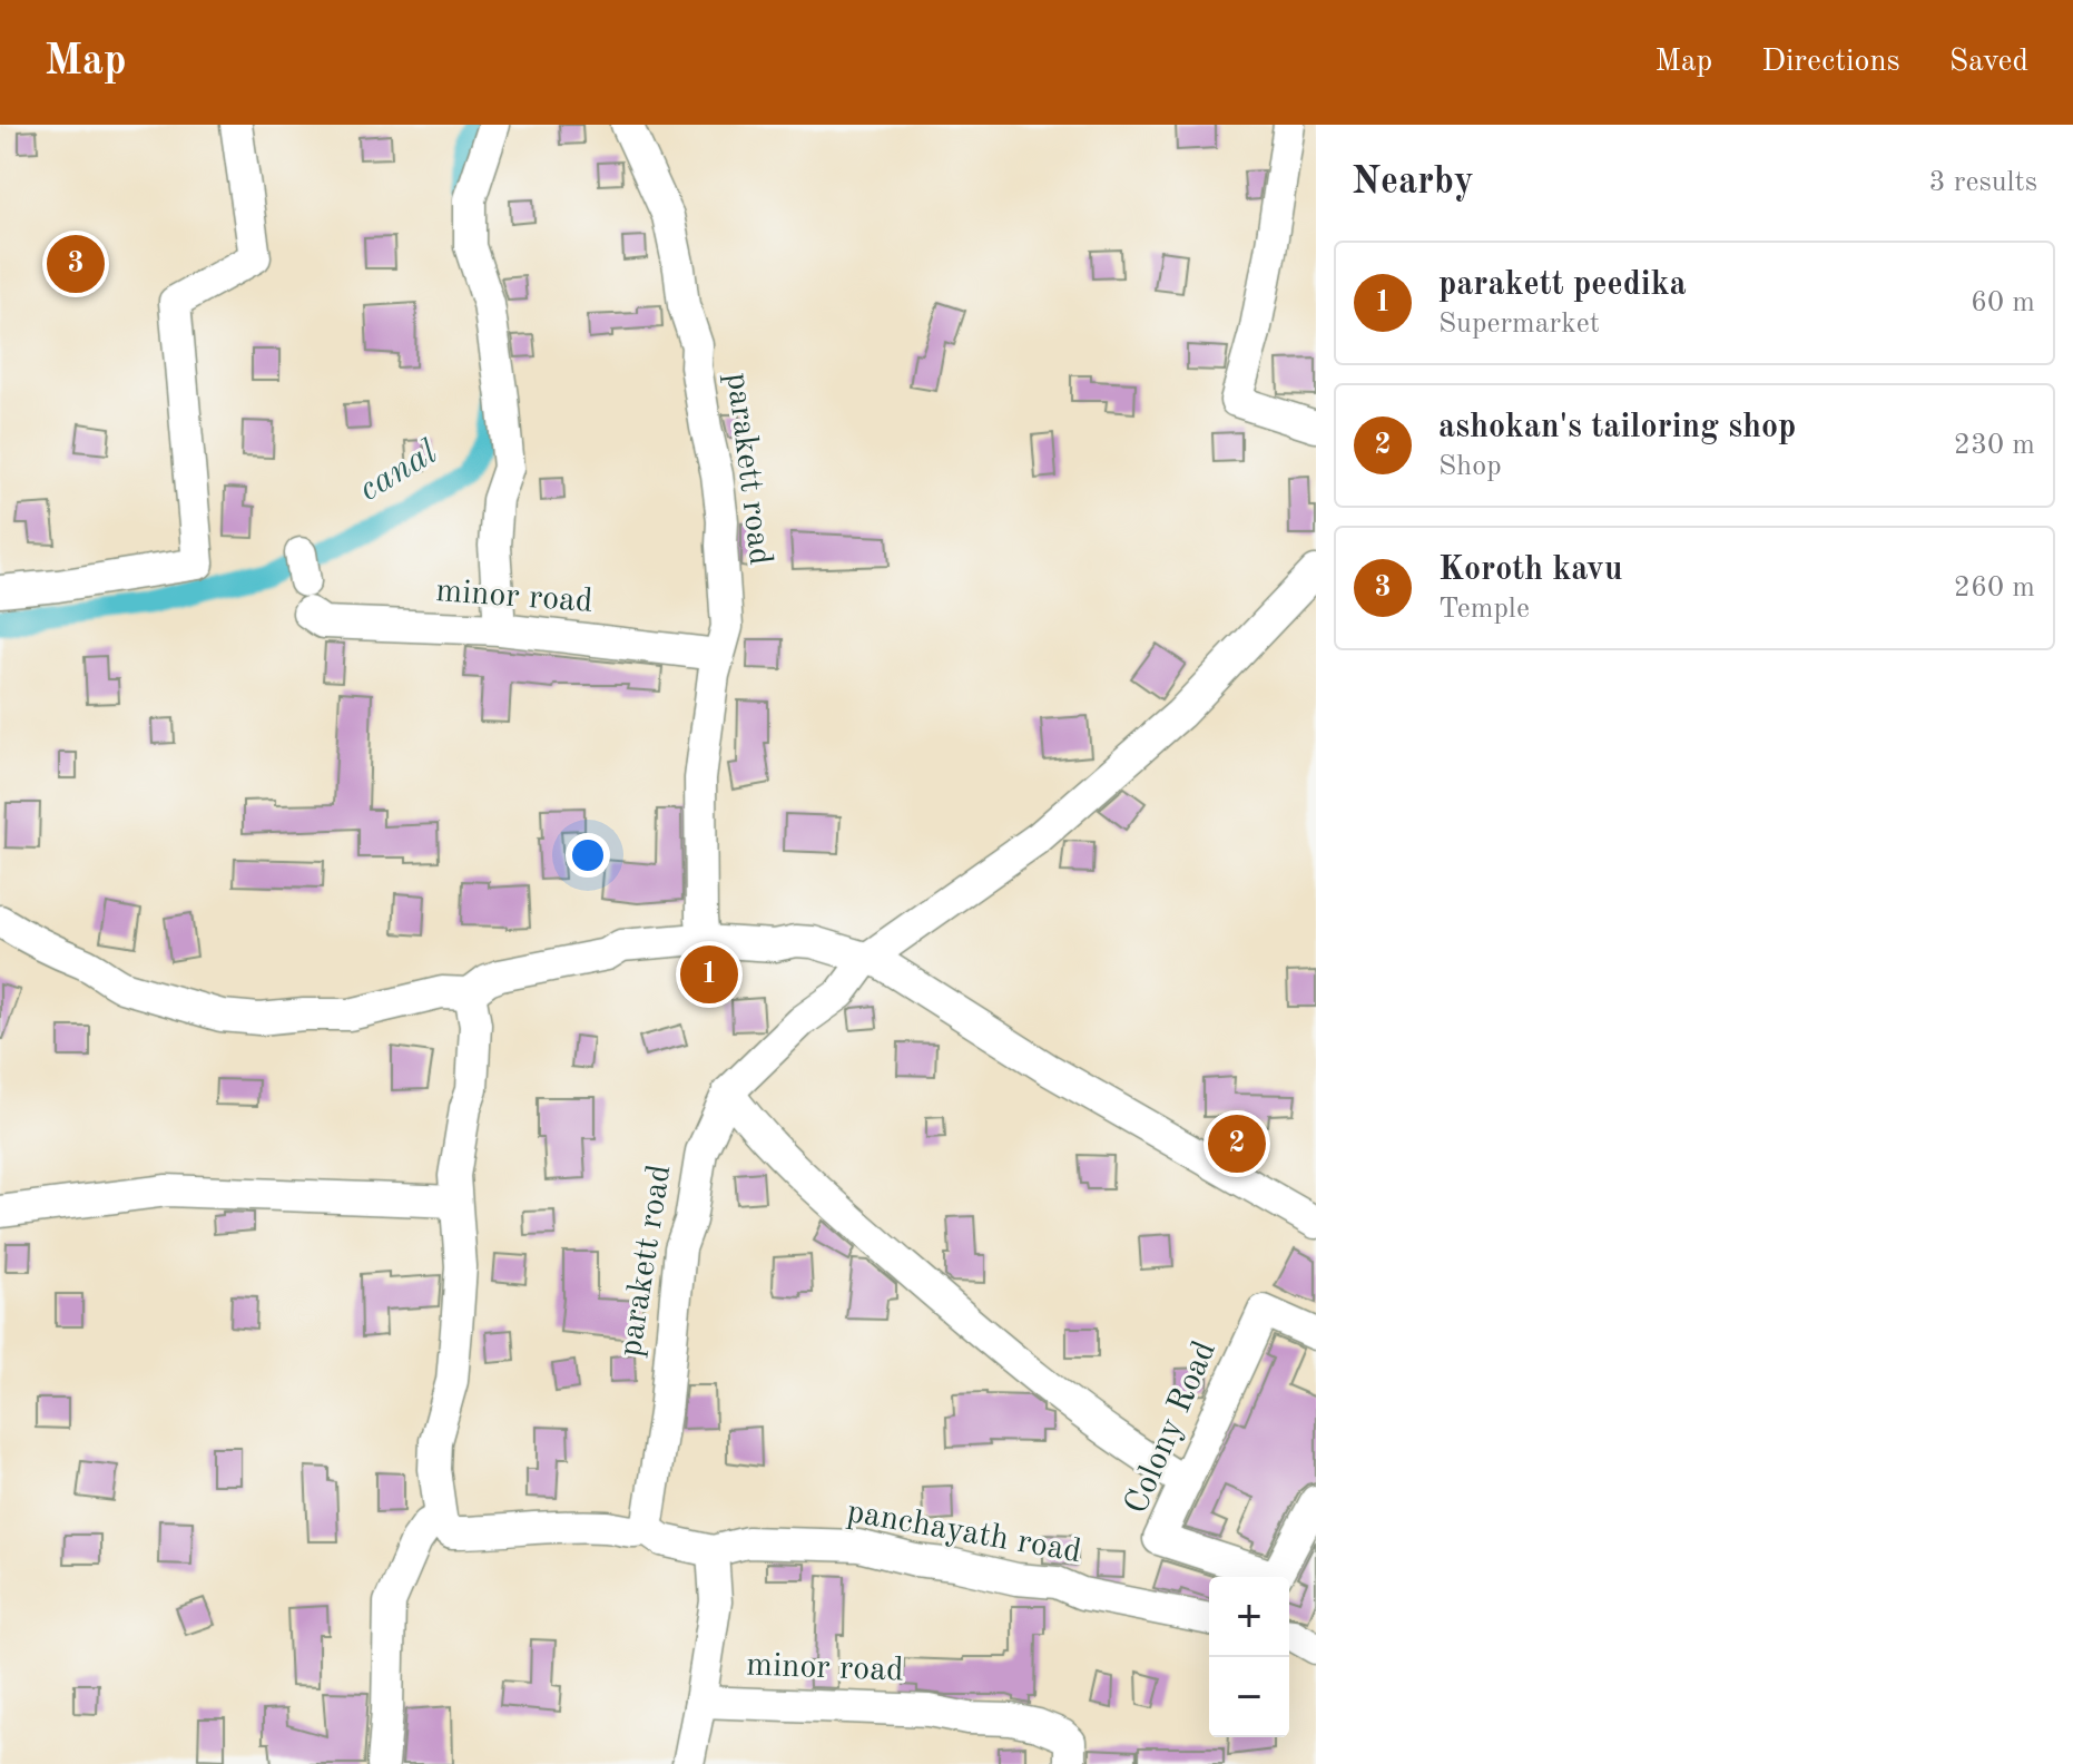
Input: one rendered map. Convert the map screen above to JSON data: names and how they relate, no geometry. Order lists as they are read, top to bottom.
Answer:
{
  "streets": {
    "street": [
      "parakett road",
      "minor road",
      "Colony Road",
      "panchayath road"
    ]
  },
  "crossings": [
    ["parakett road", "minor road"],
    ["parakett road", "panchayath road"],
    ["minor road", "panchayath road"]
  ],
  "water": ["canal"],
  "page": {
    "header": "Map",
    "nav": ["Map", "Directions", "Saved"],
    "heading": ["Nearby", "3 results"],
    "pins": ["3", "1", "2"],
    "list": [
      {
        "mark": "1",
        "name": "parakett peedika",
        "note": "Supermarket",
        "value": "60 m"
      },
      {
        "mark": "2",
        "name": "ashokan's tailoring shop",
        "note": "Shop",
        "value": "230 m"
      },
      {
        "mark": "3",
        "name": "Koroth kavu",
        "note": "Temple",
        "value": "260 m"
      }
    ],
    "map_buttons": ["+", "−"]
  }
}
